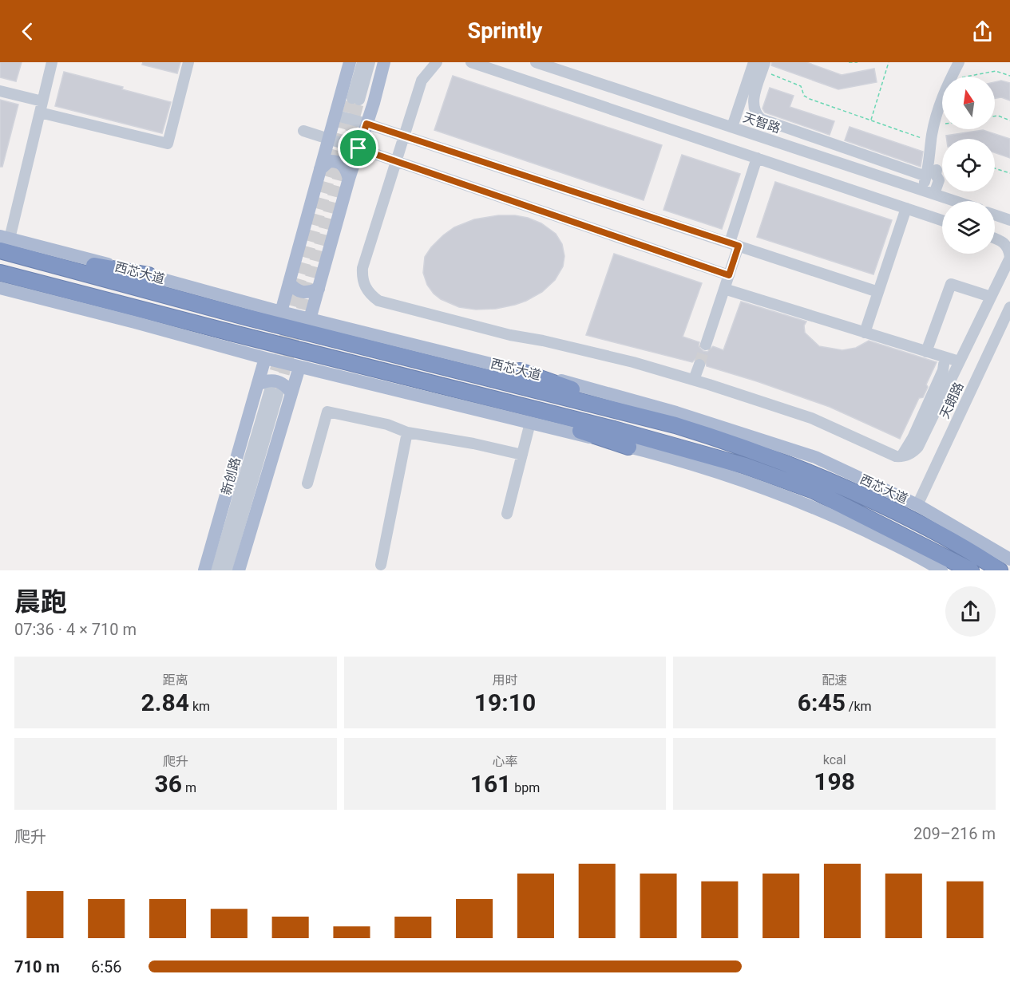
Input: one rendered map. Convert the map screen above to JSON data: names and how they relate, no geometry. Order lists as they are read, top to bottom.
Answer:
{
  "streets": {
    "highway": ["西芯大道"],
    "street": ["天智路", "天朗路", "新创路"]
  },
  "crossings": [
    ["西芯大道", "天朗路"]
  ],
  "north": "top",
  "page": {
    "header": "Sprintly",
    "heading": ["晨跑", "07:36 · 4 × 710 m"],
    "stats": [
      ["距离", "2.84 km"],
      ["用时", "19:10"],
      ["配速", "6:45 /km"],
      ["爬升", "36 m"],
      ["心率", "161 bpm"],
      ["kcal", "198"]
    ],
    "chart": ["爬升", "209–216 m"],
    "list": [
      {
        "name": "710 m",
        "note": "6:56"
      }
    ]
  }
}
